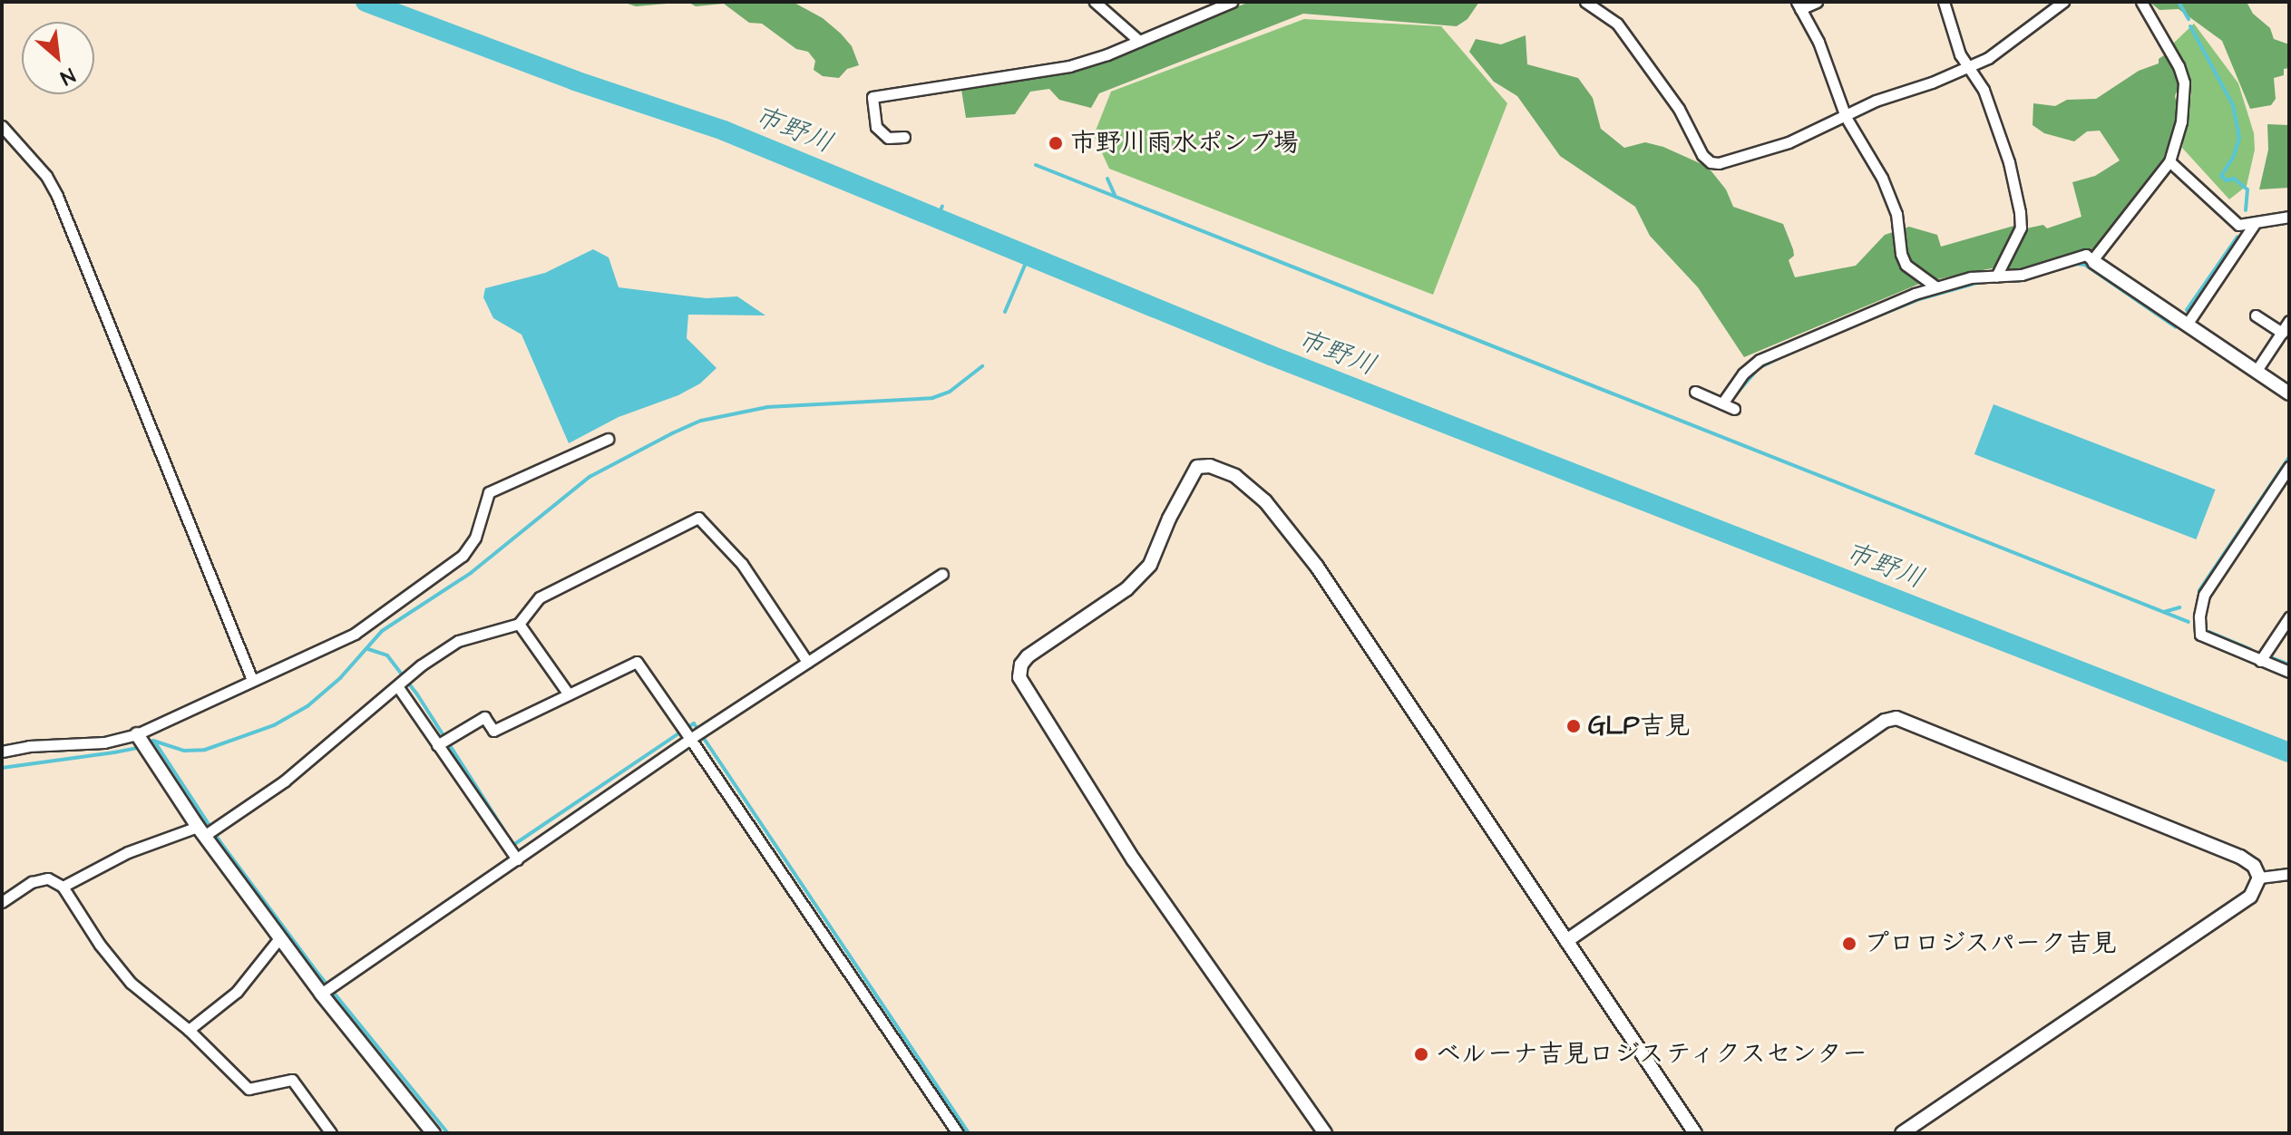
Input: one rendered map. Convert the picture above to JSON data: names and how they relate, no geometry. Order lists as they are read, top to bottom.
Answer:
{
  "water": ["市野川"],
  "places": [
    "市野川雨水ポンプ場",
    "GLP吉見",
    "プロロジスパーク吉見",
    "ベルーナ吉見ロジスティクスセンター"
  ],
  "north": "bottom right"
}
